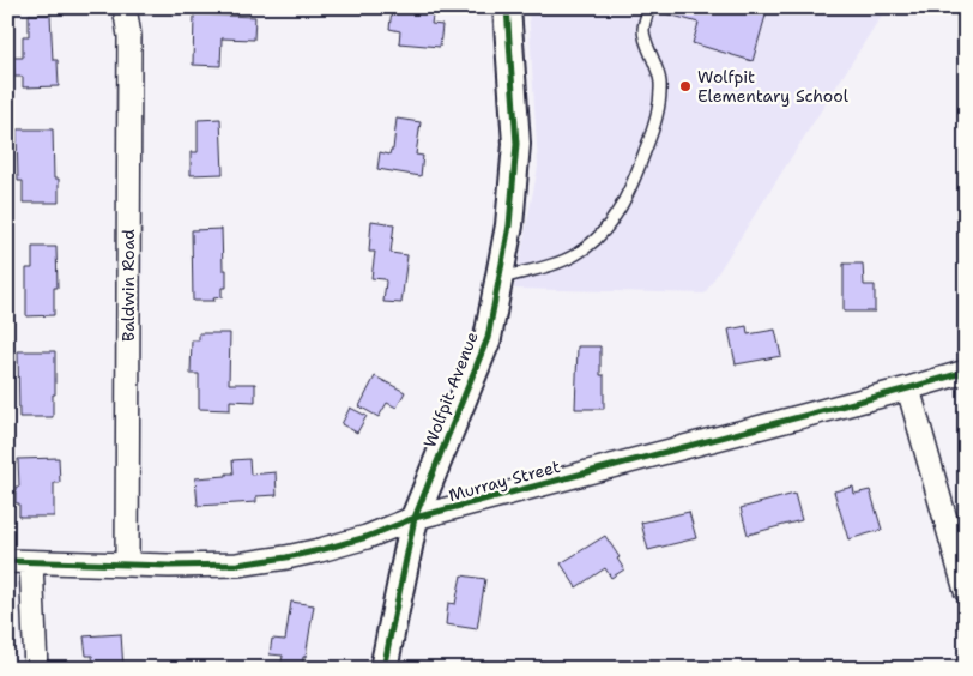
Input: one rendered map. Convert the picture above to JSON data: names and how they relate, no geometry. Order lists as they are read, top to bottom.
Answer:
{
  "streets": {
    "street": ["Baldwin Road", "Wolfpit Avenue", "Murray Street"]
  },
  "crossings": [
    ["Baldwin Road", "Murray Street"],
    ["Wolfpit Avenue", "Murray Street"]
  ],
  "places": ["Wolfpit Elementary School"]
}
